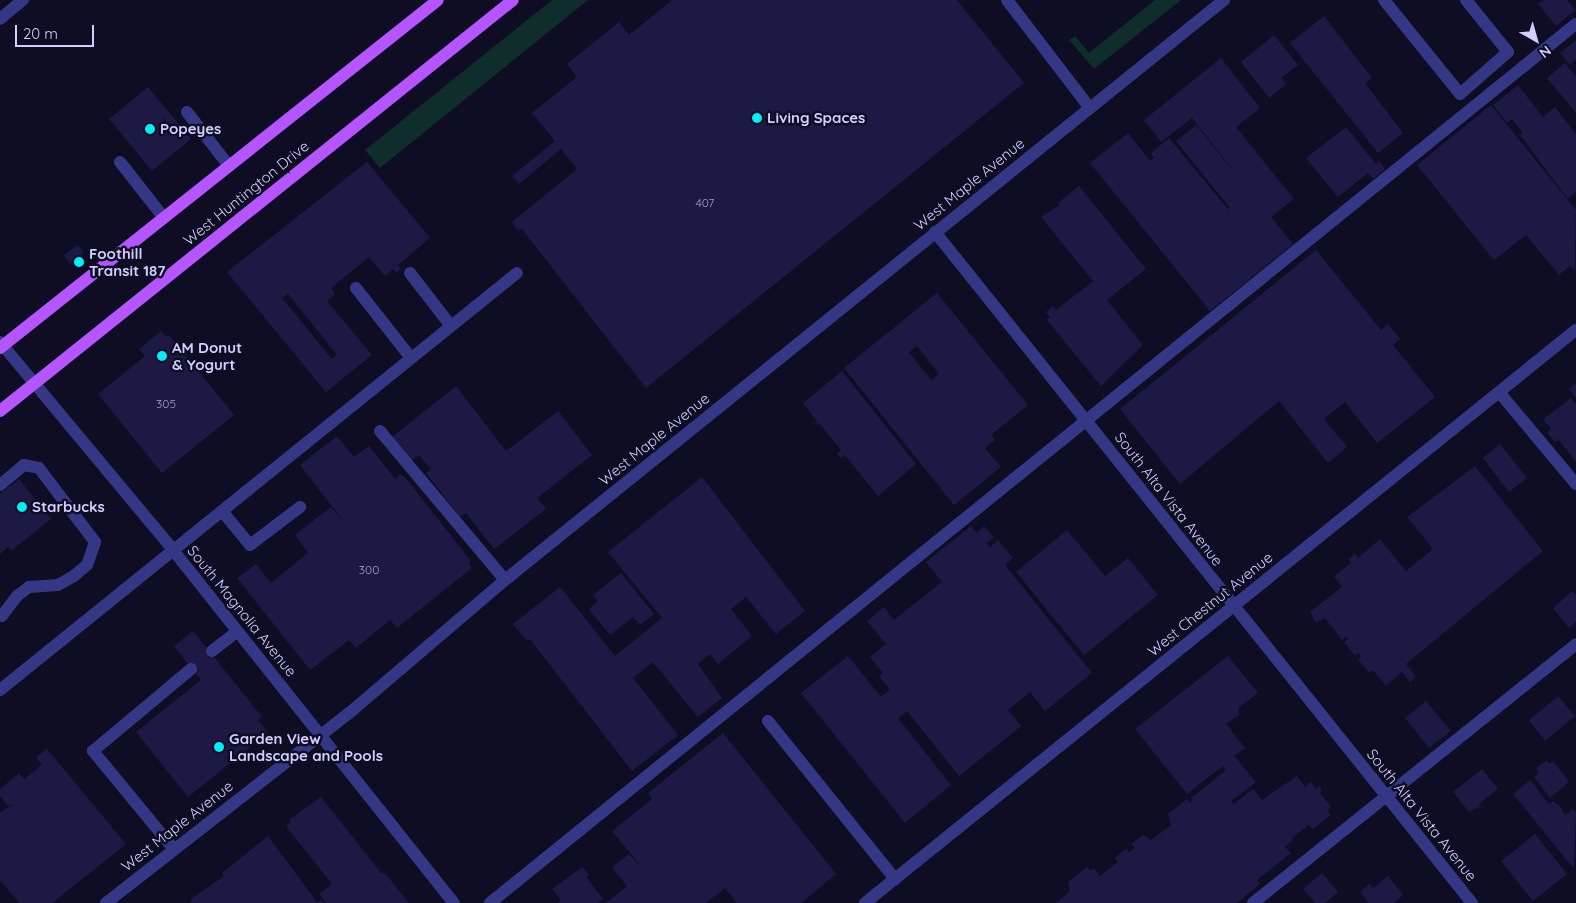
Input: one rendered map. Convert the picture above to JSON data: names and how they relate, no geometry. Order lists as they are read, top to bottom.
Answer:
{
  "streets": {
    "main road": ["West Huntington Drive"],
    "street": [
      "West Maple Avenue",
      "South Alta Vista Avenue",
      "West Chestnut Avenue",
      "South Magnolia Avenue"
    ]
  },
  "crossings": [
    ["West Maple Avenue", "South Alta Vista Avenue"],
    ["West Maple Avenue", "South Magnolia Avenue"],
    ["West Huntington Drive", "South Magnolia Avenue"],
    ["South Alta Vista Avenue", "West Chestnut Avenue"]
  ],
  "places": [
    "Living Spaces",
    "Popeyes",
    "Foothill Transit 187",
    "AM Donut & Yogurt",
    "Starbucks",
    "Garden View Landscape and Pools"
  ],
  "house_numbers": ["407", "305", "300"],
  "scale_bar": "20 m",
  "north": "bottom right"
}
